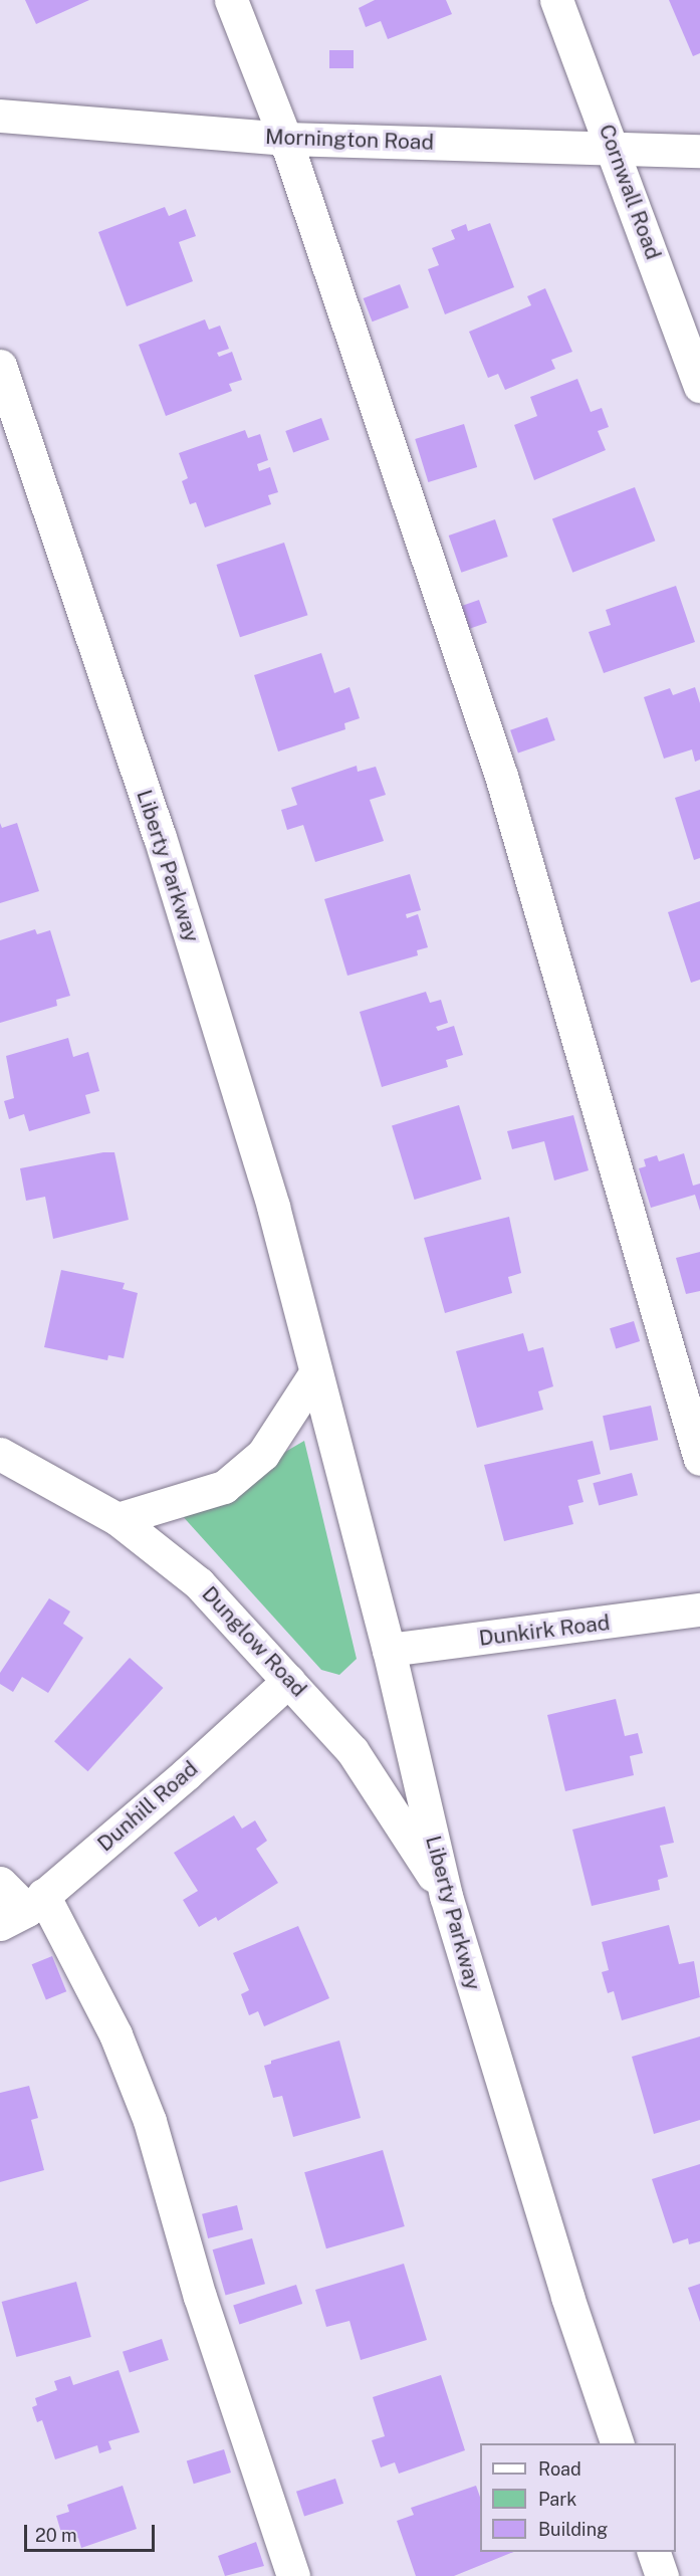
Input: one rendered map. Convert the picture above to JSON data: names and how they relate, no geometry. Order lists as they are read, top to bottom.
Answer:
{
  "streets": {
    "street": [
      "Mornington Road",
      "Cornwall Road",
      "Liberty Parkway",
      "Dunkirk Road",
      "Dunglow Road",
      "Dunhill Road"
    ]
  },
  "crossings": [
    ["Mornington Road", "Cornwall Road"],
    ["Liberty Parkway", "Dunkirk Road"],
    ["Liberty Parkway", "Dunglow Road"],
    ["Dunglow Road", "Dunhill Road"]
  ],
  "legend": ["Road", "Park", "Building"],
  "scale_bar": "20 m"
}
